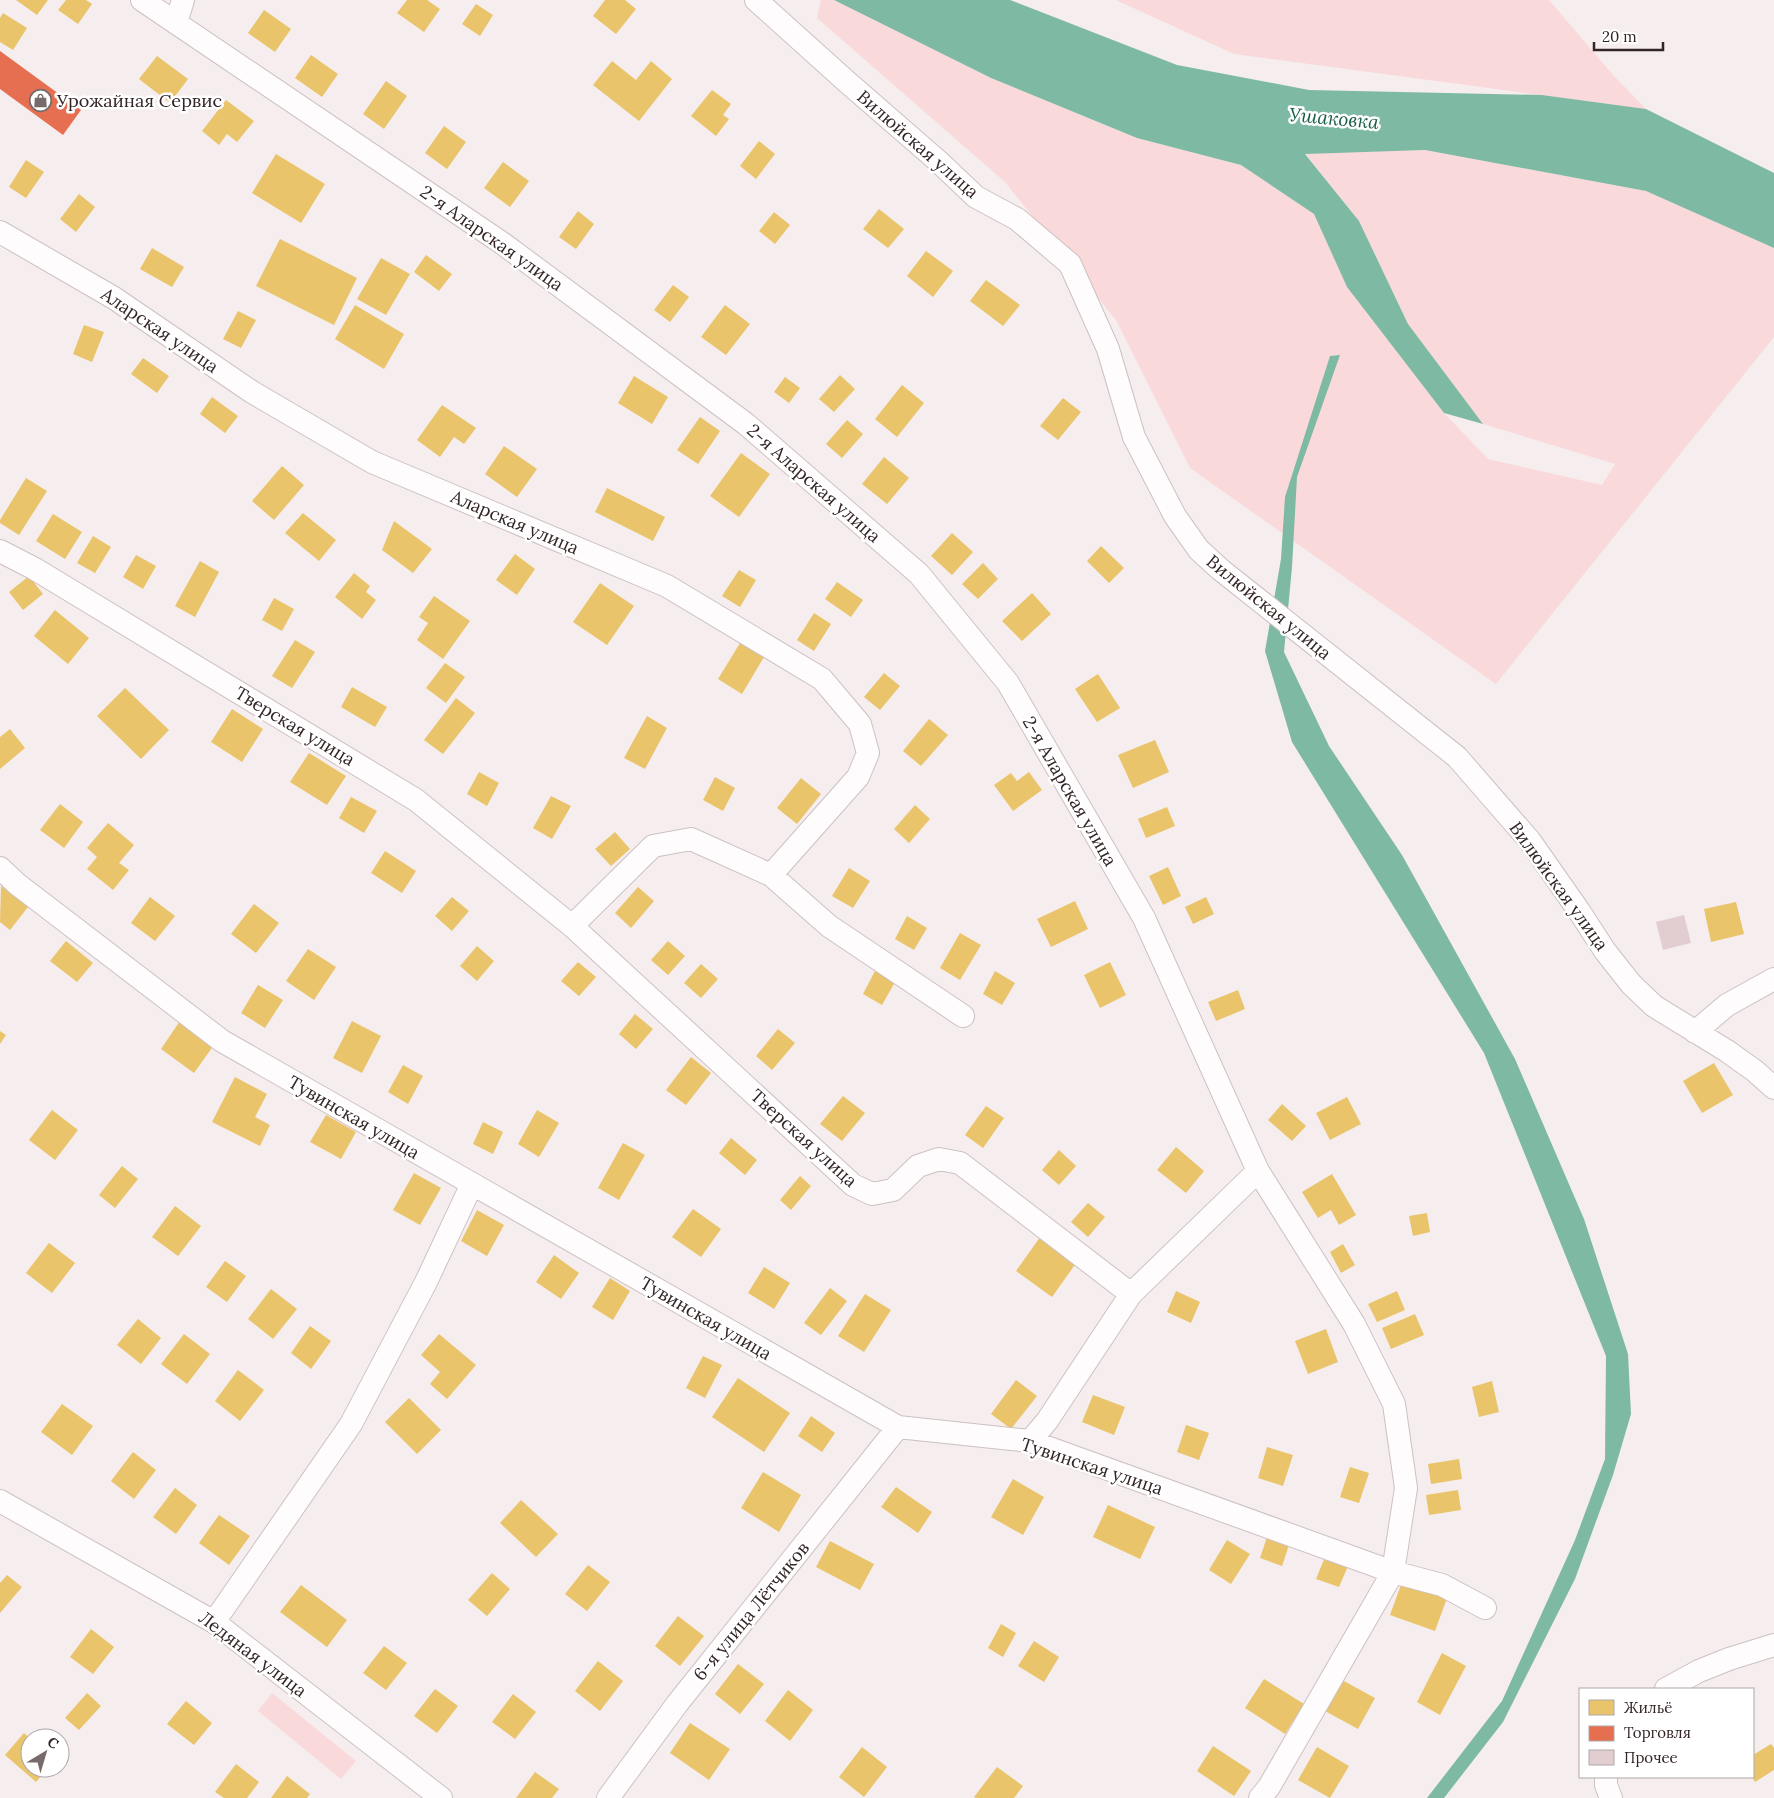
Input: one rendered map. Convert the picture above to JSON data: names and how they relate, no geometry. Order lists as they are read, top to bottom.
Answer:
{
  "streets": {
    "street": [
      "Вилюйская улица",
      "2-я Аларская улица",
      "Аларская улица",
      "Тверская улица",
      "Тувинская улица",
      "6-я улица Лётчиков",
      "Ледяная улица"
    ]
  },
  "crossings": [
    ["2-я Аларская улица", "Тувинская улица"],
    ["Тувинская улица", "6-я улица Лётчиков"]
  ],
  "water": ["Ушаковка"],
  "places": {
    "shop": ["Урожайная Сервис"]
  },
  "legend": ["Жильё", "Торговля", "Прочее"],
  "scale_bar": "20 m",
  "north": "top right"
}
